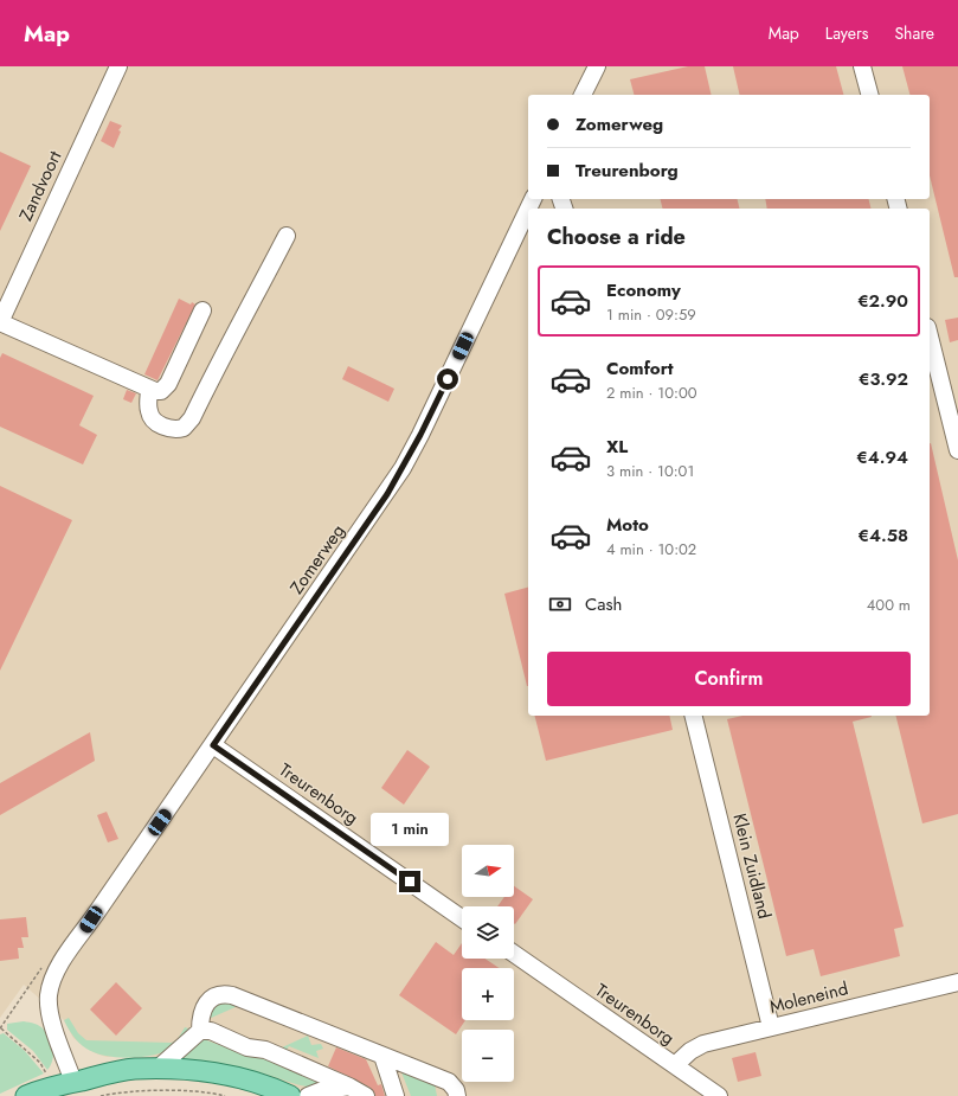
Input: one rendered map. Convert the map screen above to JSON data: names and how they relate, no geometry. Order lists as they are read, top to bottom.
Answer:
{
  "streets": {
    "street": [
      "Zandvoort",
      "Zomerweg",
      "Treurenborg",
      "Klein Zuidland",
      "Moleneind"
    ]
  },
  "crossings": [
    ["Zomerweg", "Treurenborg"],
    ["Treurenborg", "Moleneind"],
    ["Klein Zuidland", "Moleneind"]
  ],
  "north": "right",
  "page": {
    "header": "Map",
    "nav": ["Map", "Layers", "Share"],
    "banner": ["Zomerweg", "Treurenborg"],
    "heading": "Choose a ride",
    "list": [
      {
        "name": "Economy",
        "note": "1 min · 09:59",
        "value": "€2.90"
      },
      {
        "name": "Comfort",
        "note": "2 min · 10:00",
        "value": "€3.92"
      },
      {
        "name": "XL",
        "note": "3 min · 10:01",
        "value": "€4.94"
      },
      {
        "name": "Moto",
        "note": "4 min · 10:02",
        "value": "€4.58"
      }
    ],
    "pay": ["Cash", "400 m"],
    "buttons": "Confirm",
    "bubble": "1 min",
    "map_buttons": ["+", "−"]
  }
}
